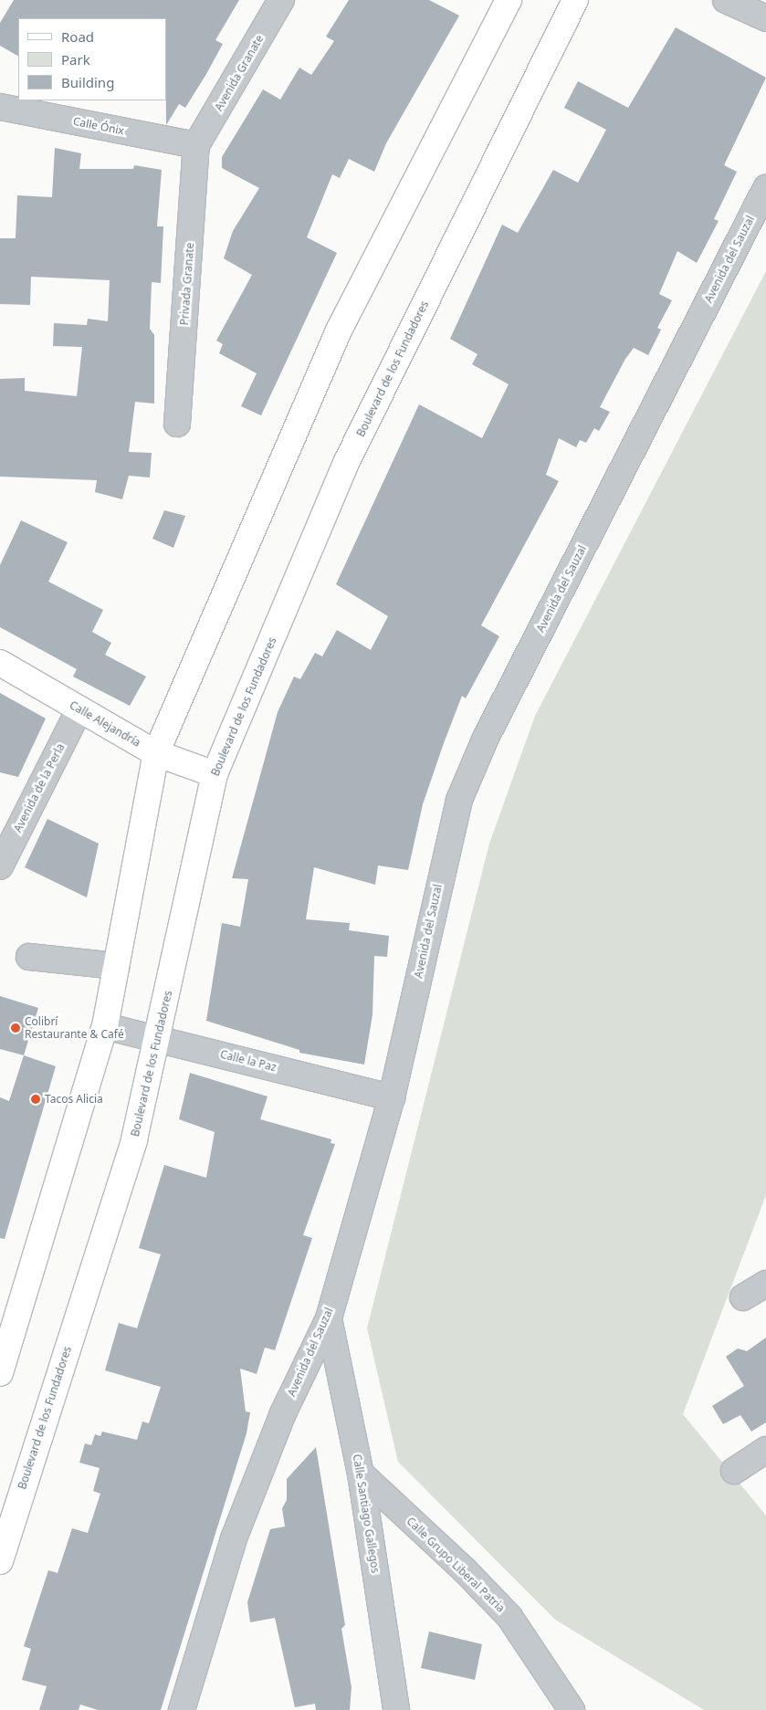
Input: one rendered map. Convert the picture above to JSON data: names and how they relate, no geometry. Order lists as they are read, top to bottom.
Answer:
{
  "streets": {
    "main road": ["Boulevard de los Fundadores", "Calle Alejandría"],
    "street": [
      "Avenida Granate",
      "Calle Ónix",
      "Avenida del Sauzal",
      "Privada Granate",
      "Avenida de la Perla",
      "Calle la Paz",
      "Calle Santiago Gallegos",
      "Calle Grupo Liberal Patria"
    ]
  },
  "crossings": [
    ["Avenida Granate", "Calle Ónix"],
    ["Avenida Granate", "Privada Granate"],
    ["Calle Ónix", "Privada Granate"],
    ["Avenida del Sauzal", "Calle la Paz"],
    ["Avenida del Sauzal", "Calle Santiago Gallegos"],
    ["Boulevard de los Fundadores", "Calle Alejandría"],
    ["Boulevard de los Fundadores", "Calle la Paz"],
    ["Calle Alejandría", "Avenida de la Perla"],
    ["Calle Santiago Gallegos", "Calle Grupo Liberal Patria"]
  ],
  "places": ["Colibrí Restaurante & Café", "Tacos Alicia"],
  "legend": ["Road", "Park", "Building"]
}
